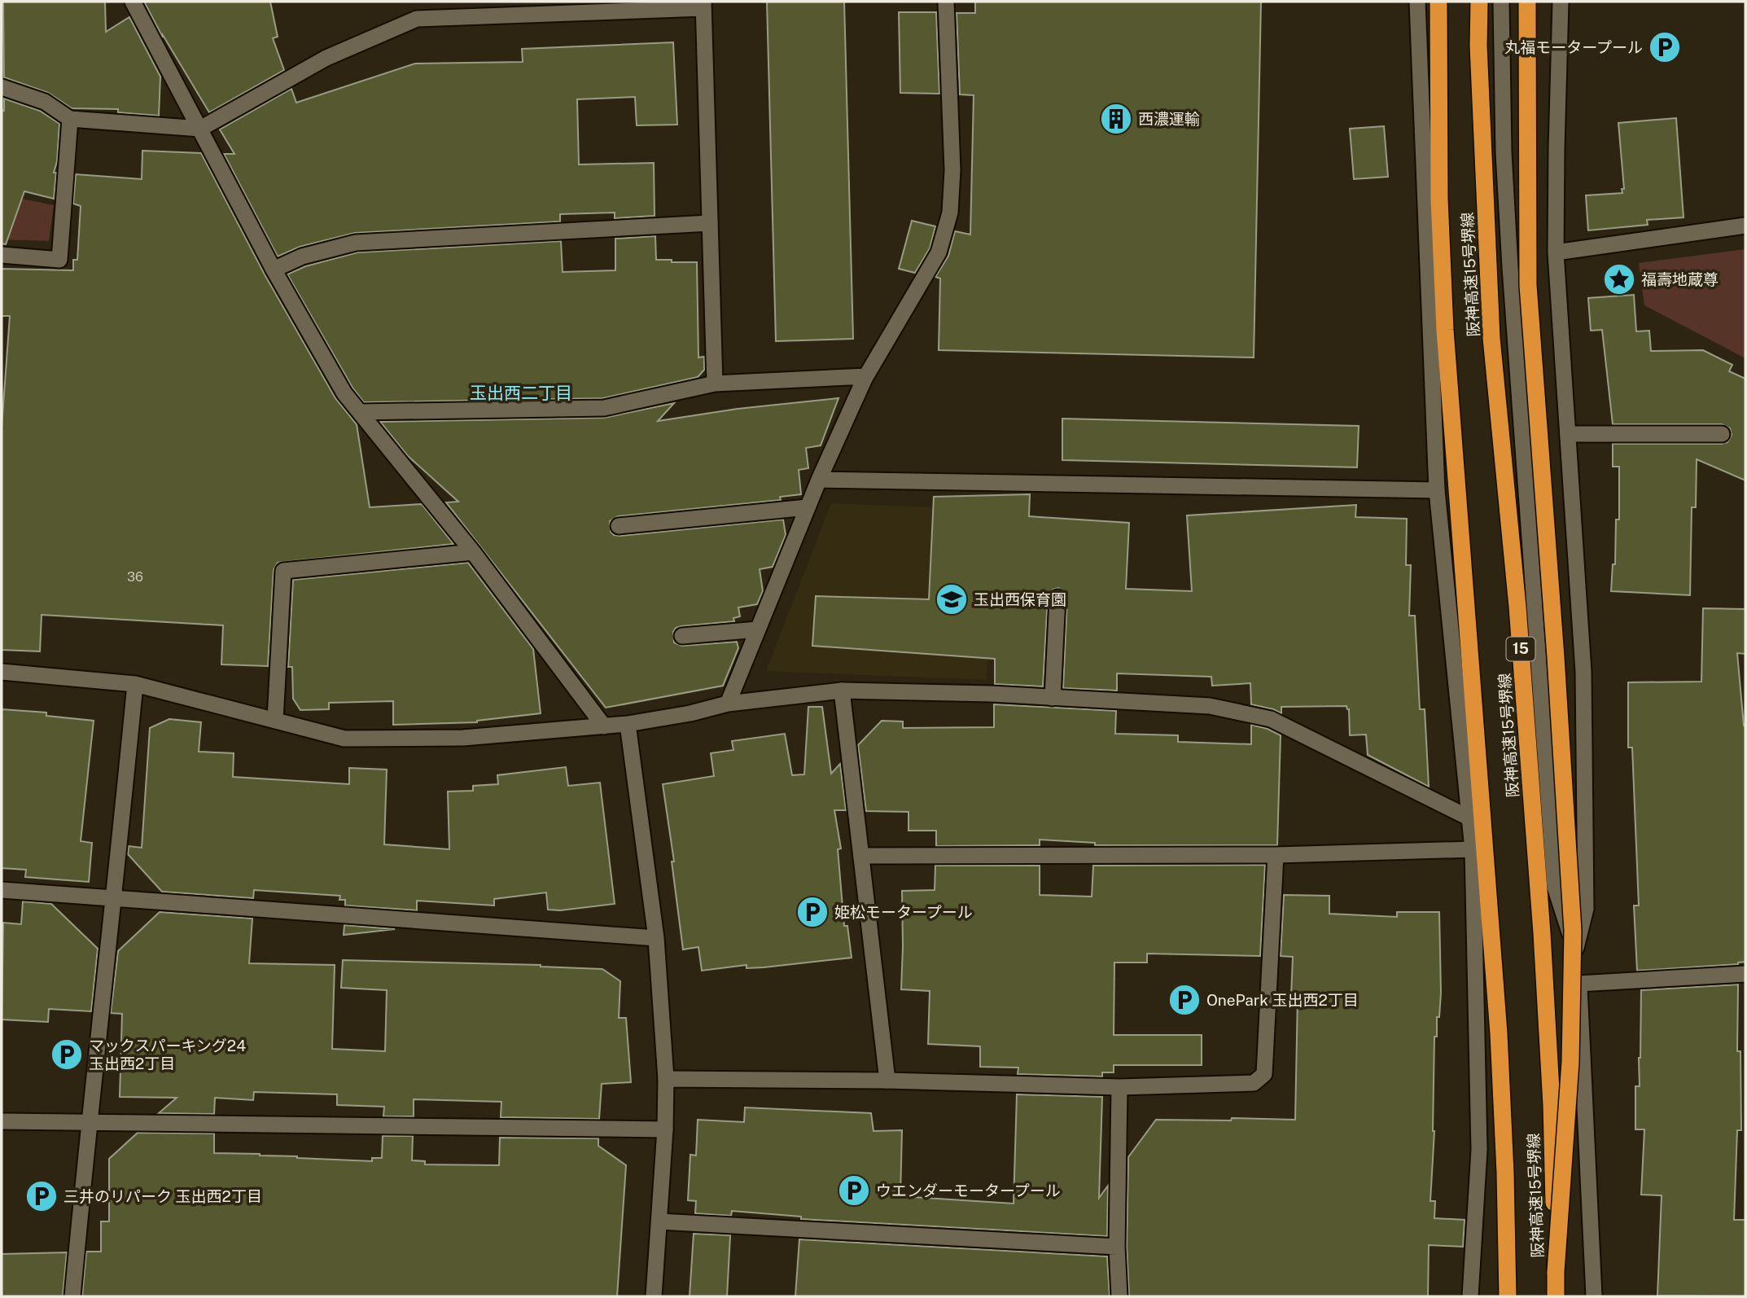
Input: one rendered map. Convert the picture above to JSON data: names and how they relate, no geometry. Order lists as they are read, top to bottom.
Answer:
{
  "streets": {
    "highway": ["阪神高速15号堺線", "15"]
  },
  "crossings": [
    ["阪神高速15号堺線", "15"]
  ],
  "districts": ["玉出西二丁目"],
  "places": {
    "parking": [
      "丸福モータープール",
      "姫松モータープール",
      "OnePark 玉出西2丁目",
      "マックスパーキング24 玉出西2丁目",
      "ウエンダーモータープール",
      "三井のリパーク 玉出西2丁目"
    ],
    "building": ["西濃運輸"],
    "place": ["福壽地蔵尊"],
    "school or university": ["玉出西保育園"]
  },
  "house_numbers": ["36"]
}
